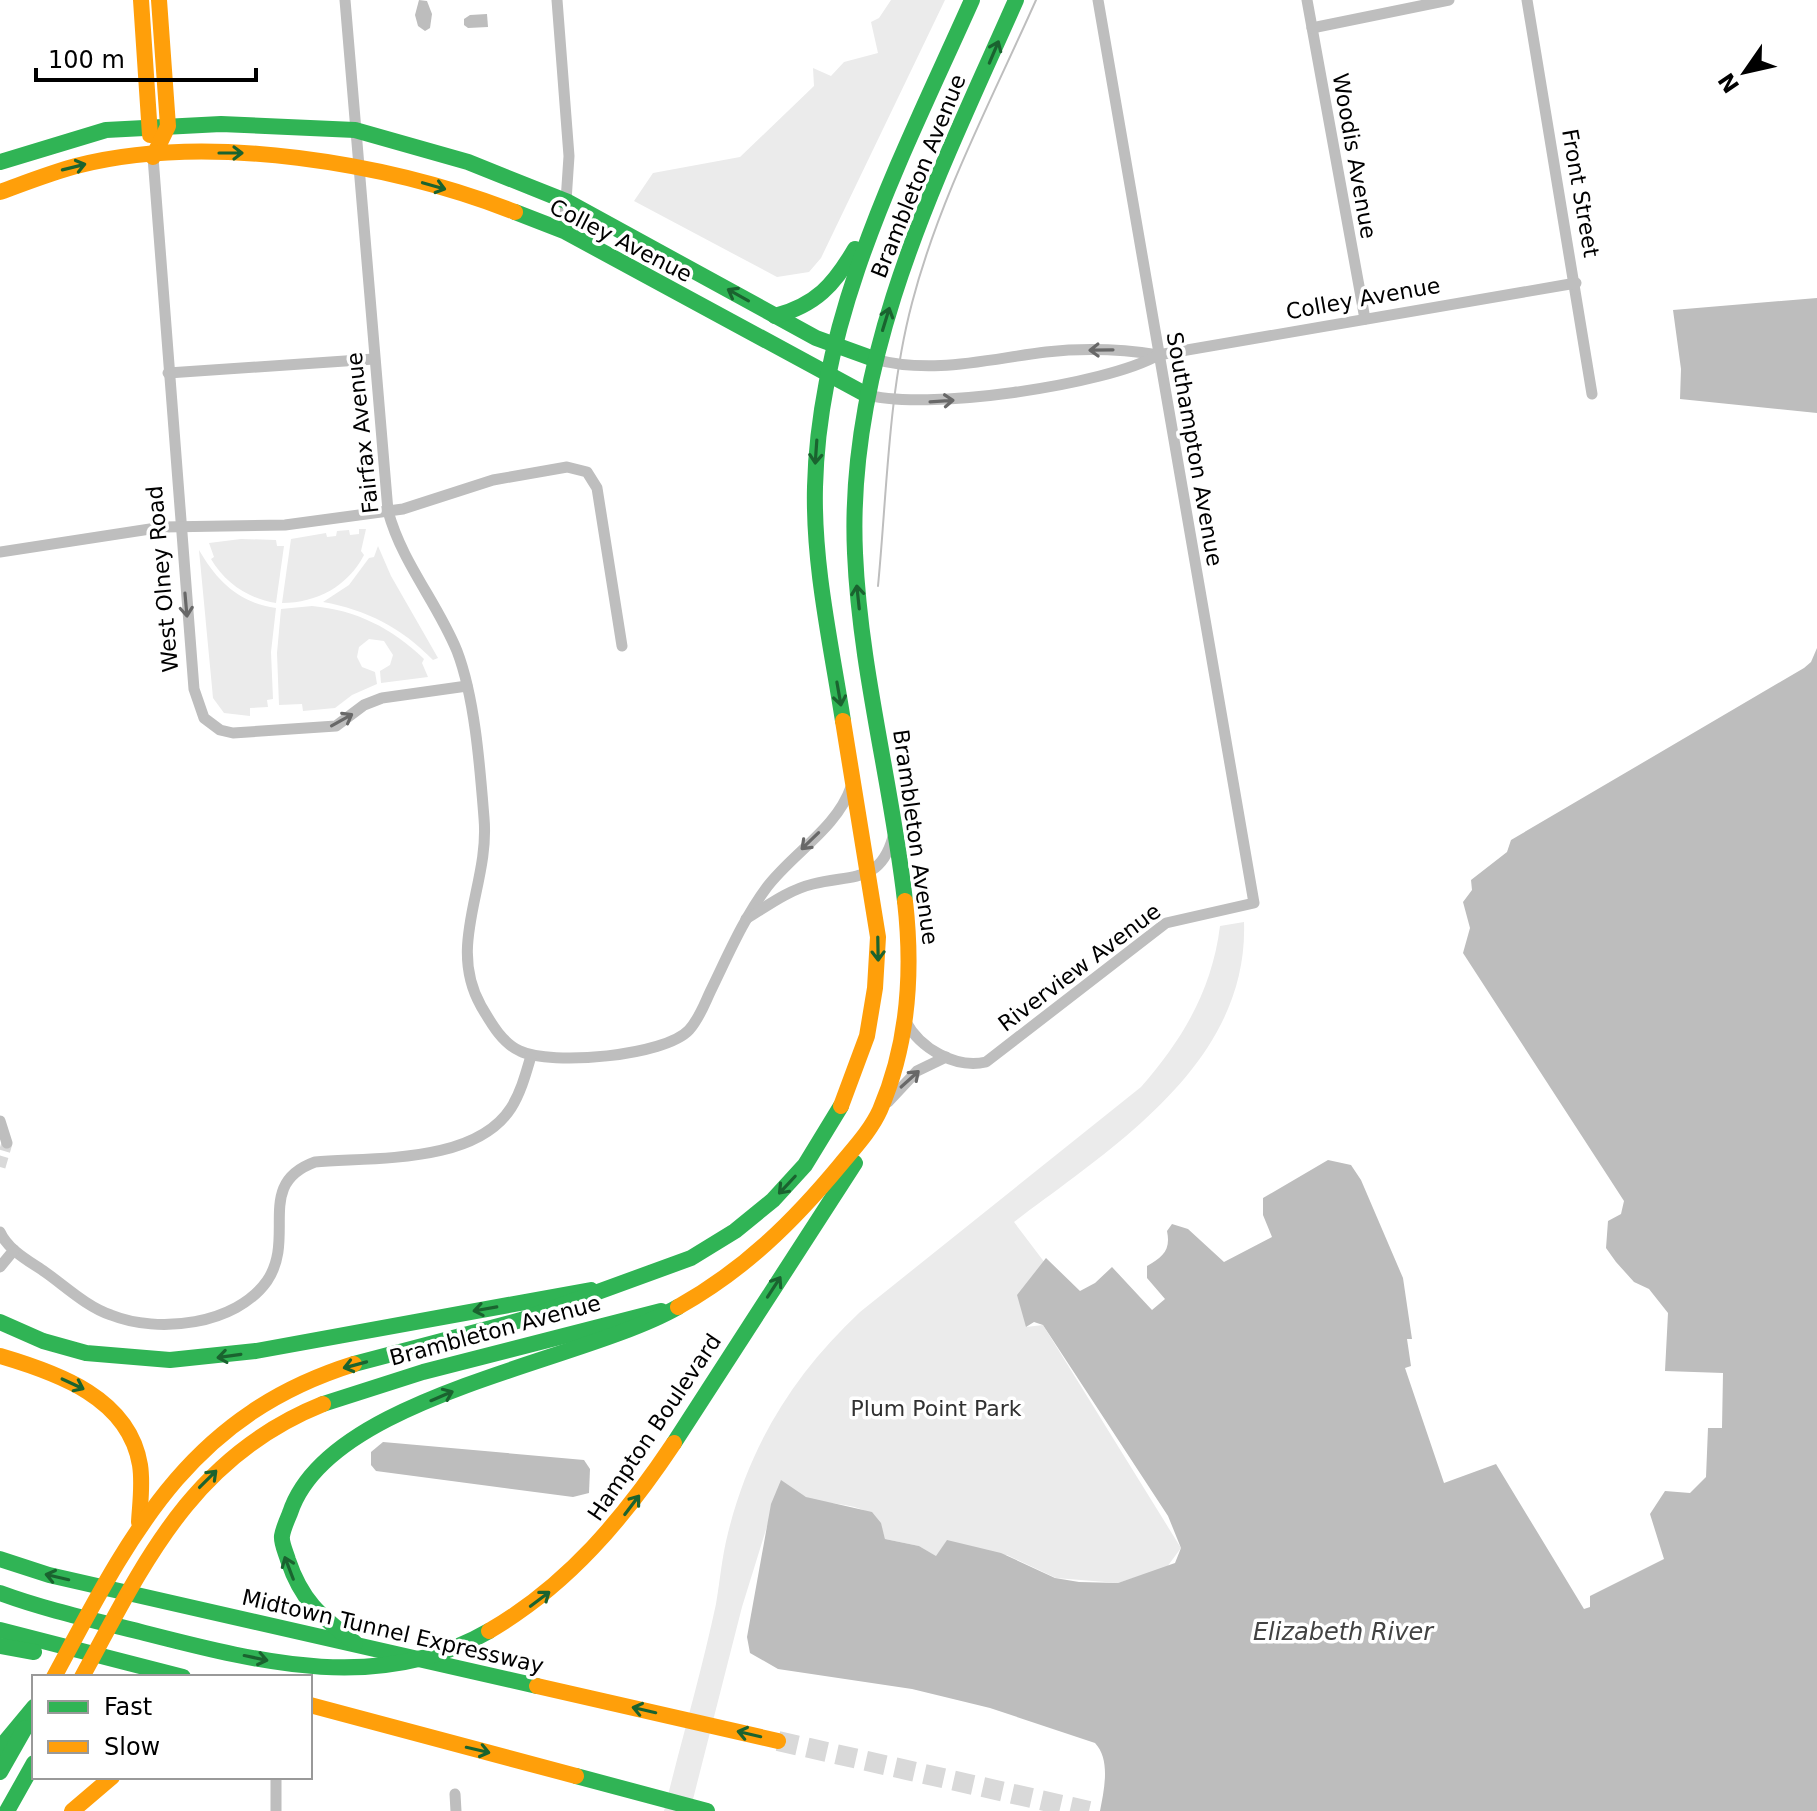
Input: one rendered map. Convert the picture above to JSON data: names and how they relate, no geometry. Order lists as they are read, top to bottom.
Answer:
{
  "streets": {
    "main road": [
      "Brambleton Avenue",
      "Colley Avenue",
      "West Olney Road",
      "Hampton Boulevard",
      "Midtown Tunnel Expressway"
    ],
    "street": [
      "Woodis Avenue",
      "Front Street",
      "Fairfax Avenue",
      "Southampton Avenue",
      "Riverview Avenue"
    ]
  },
  "crossings": [
    ["Woodis Avenue", "Colley Avenue"],
    ["Brambleton Avenue", "Colley Avenue"],
    ["Brambleton Avenue", "Riverview Avenue"],
    ["Brambleton Avenue", "Hampton Boulevard"],
    ["Front Street", "Colley Avenue"],
    ["Colley Avenue", "Fairfax Avenue"],
    ["Colley Avenue", "Southampton Avenue"],
    ["Colley Avenue", "West Olney Road"],
    ["Fairfax Avenue", "West Olney Road"],
    ["Southampton Avenue", "Riverview Avenue"]
  ],
  "one_way": ["Hampton Boulevard"],
  "water": ["Elizabeth River"],
  "parks": ["Plum Point Park"],
  "legend": ["Fast", "Slow"],
  "scale_bar": "100 m",
  "north": "bottom left"
}
